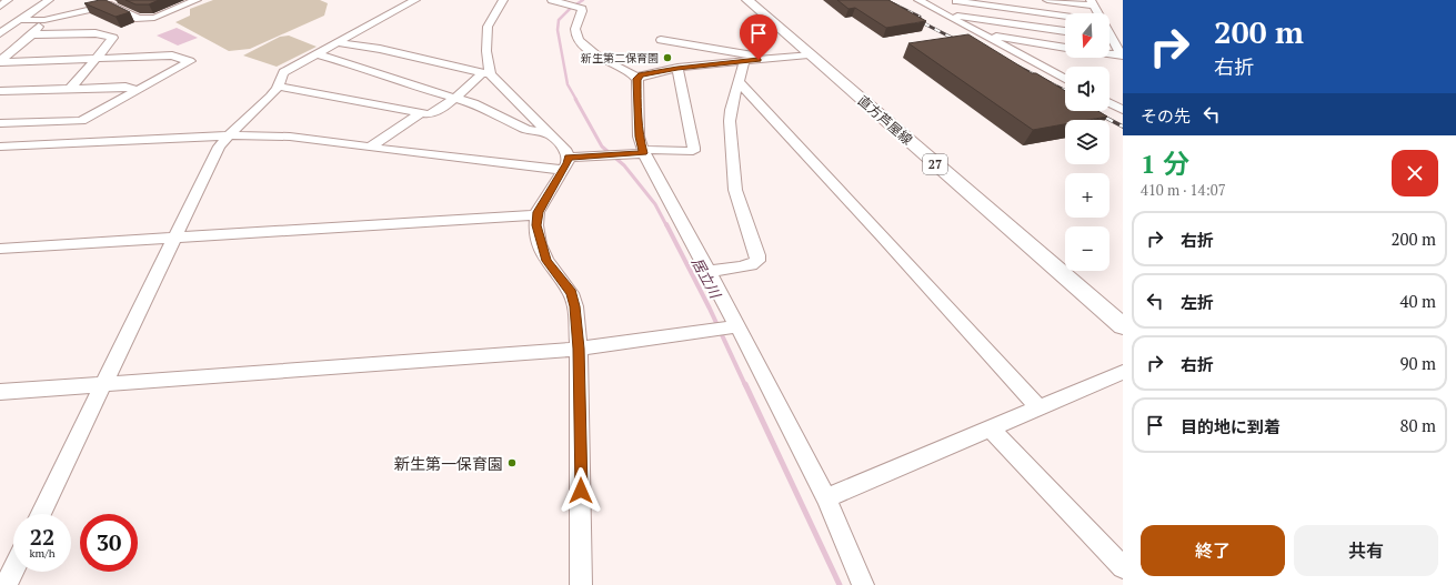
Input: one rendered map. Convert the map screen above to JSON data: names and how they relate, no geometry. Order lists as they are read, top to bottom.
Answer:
{
  "streets": {
    "main road": ["直方芦屋線", "27"]
  },
  "water": ["居立川"],
  "places": ["新生第二保育園", "新生第一保育園"],
  "north": "bottom",
  "page": {
    "turn": ["200 m", "右折"],
    "map_buttons": ["+", "−"],
    "then": "その先",
    "heading": ["1 分", "410 m · 14:07"],
    "list": [
      {
        "name": "右折",
        "value": "200 m"
      },
      {
        "name": "左折",
        "value": "40 m"
      },
      {
        "name": "右折",
        "value": "90 m"
      },
      {
        "name": "目的地に到着",
        "value": "80 m"
      }
    ],
    "speed": "22 km/h",
    "limit": "30",
    "buttons": ["終了", "共有"]
  }
}
